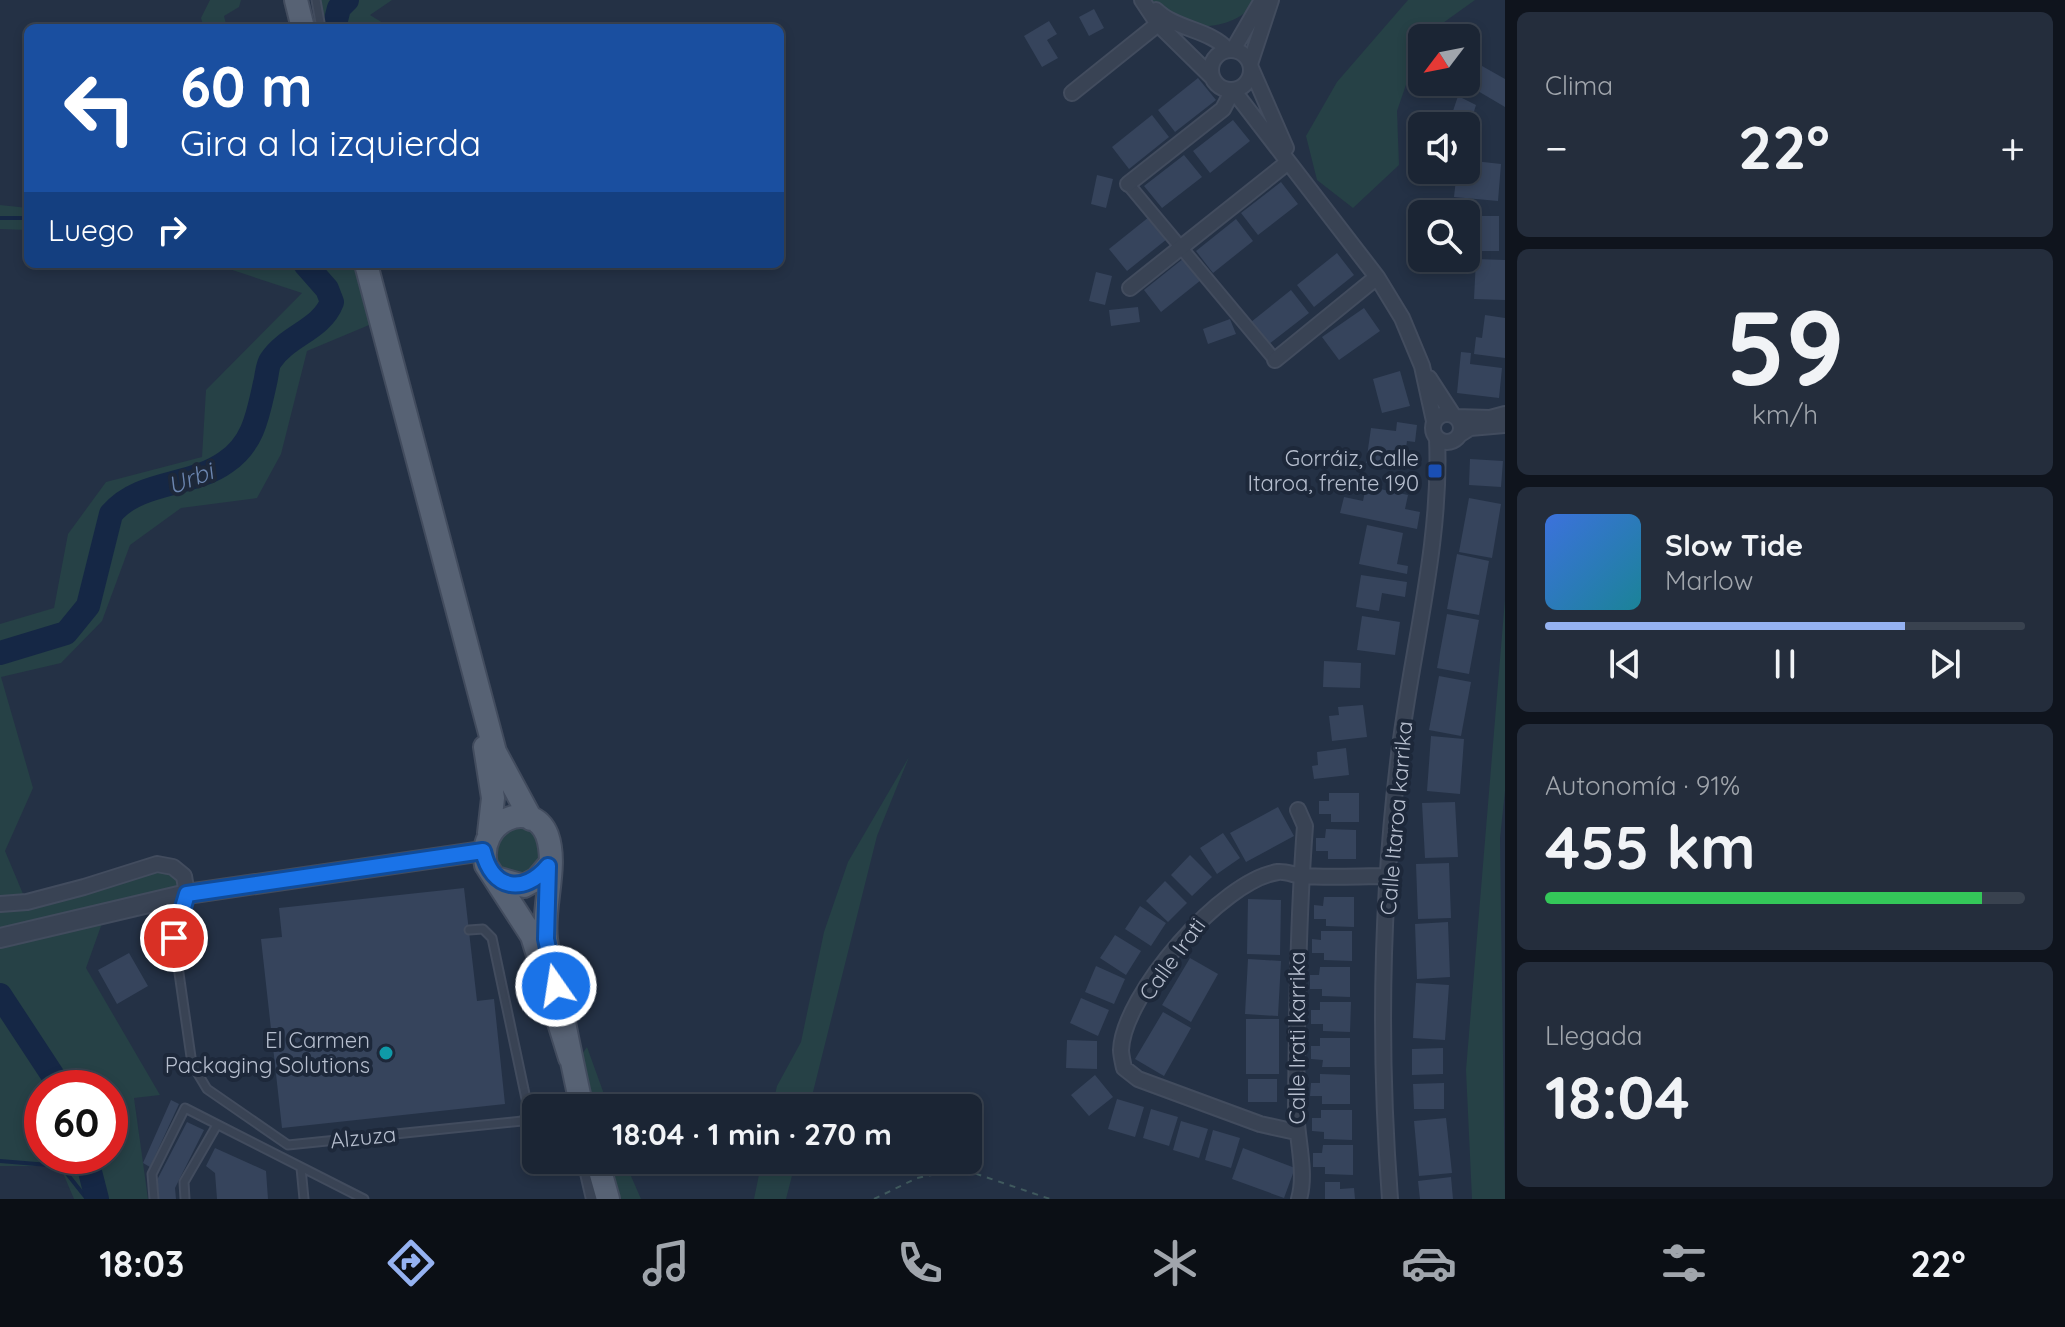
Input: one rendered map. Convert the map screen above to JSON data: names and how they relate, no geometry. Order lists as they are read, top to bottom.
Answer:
{
  "streets": {
    "street": ["Calle Itaroa karrika", "Calle Irati", "Calle Irati karrika"],
    "lane": ["Alzuza"]
  },
  "crossings": [
    ["Calle Itaroa karrika", "Calle Irati"],
    ["Calle Irati", "Calle Irati karrika"]
  ],
  "water": ["Urbi"],
  "places": {
    "transit": ["Gorráiz, Calle Itaroa, frente 190"],
    "other": ["El Carmen Packaging Solutions"]
  },
  "north": "bottom left",
  "page": {
    "tile": [
      "Clima",
      ["59", "km/h"],
      ["Autonomía · 91%", "455 km"],
      ["Llegada", "18:04"]
    ],
    "turn": ["60 m", "Gira a la izquierda"],
    "heat": ["−", "22°", "+"],
    "then": "Luego",
    "song": ["Slow Tide", "Marlow"],
    "limit": "60",
    "trip": "18:04 · 1 min · 270 m",
    "tabs": ["18:03", "22°"]
  }
}
